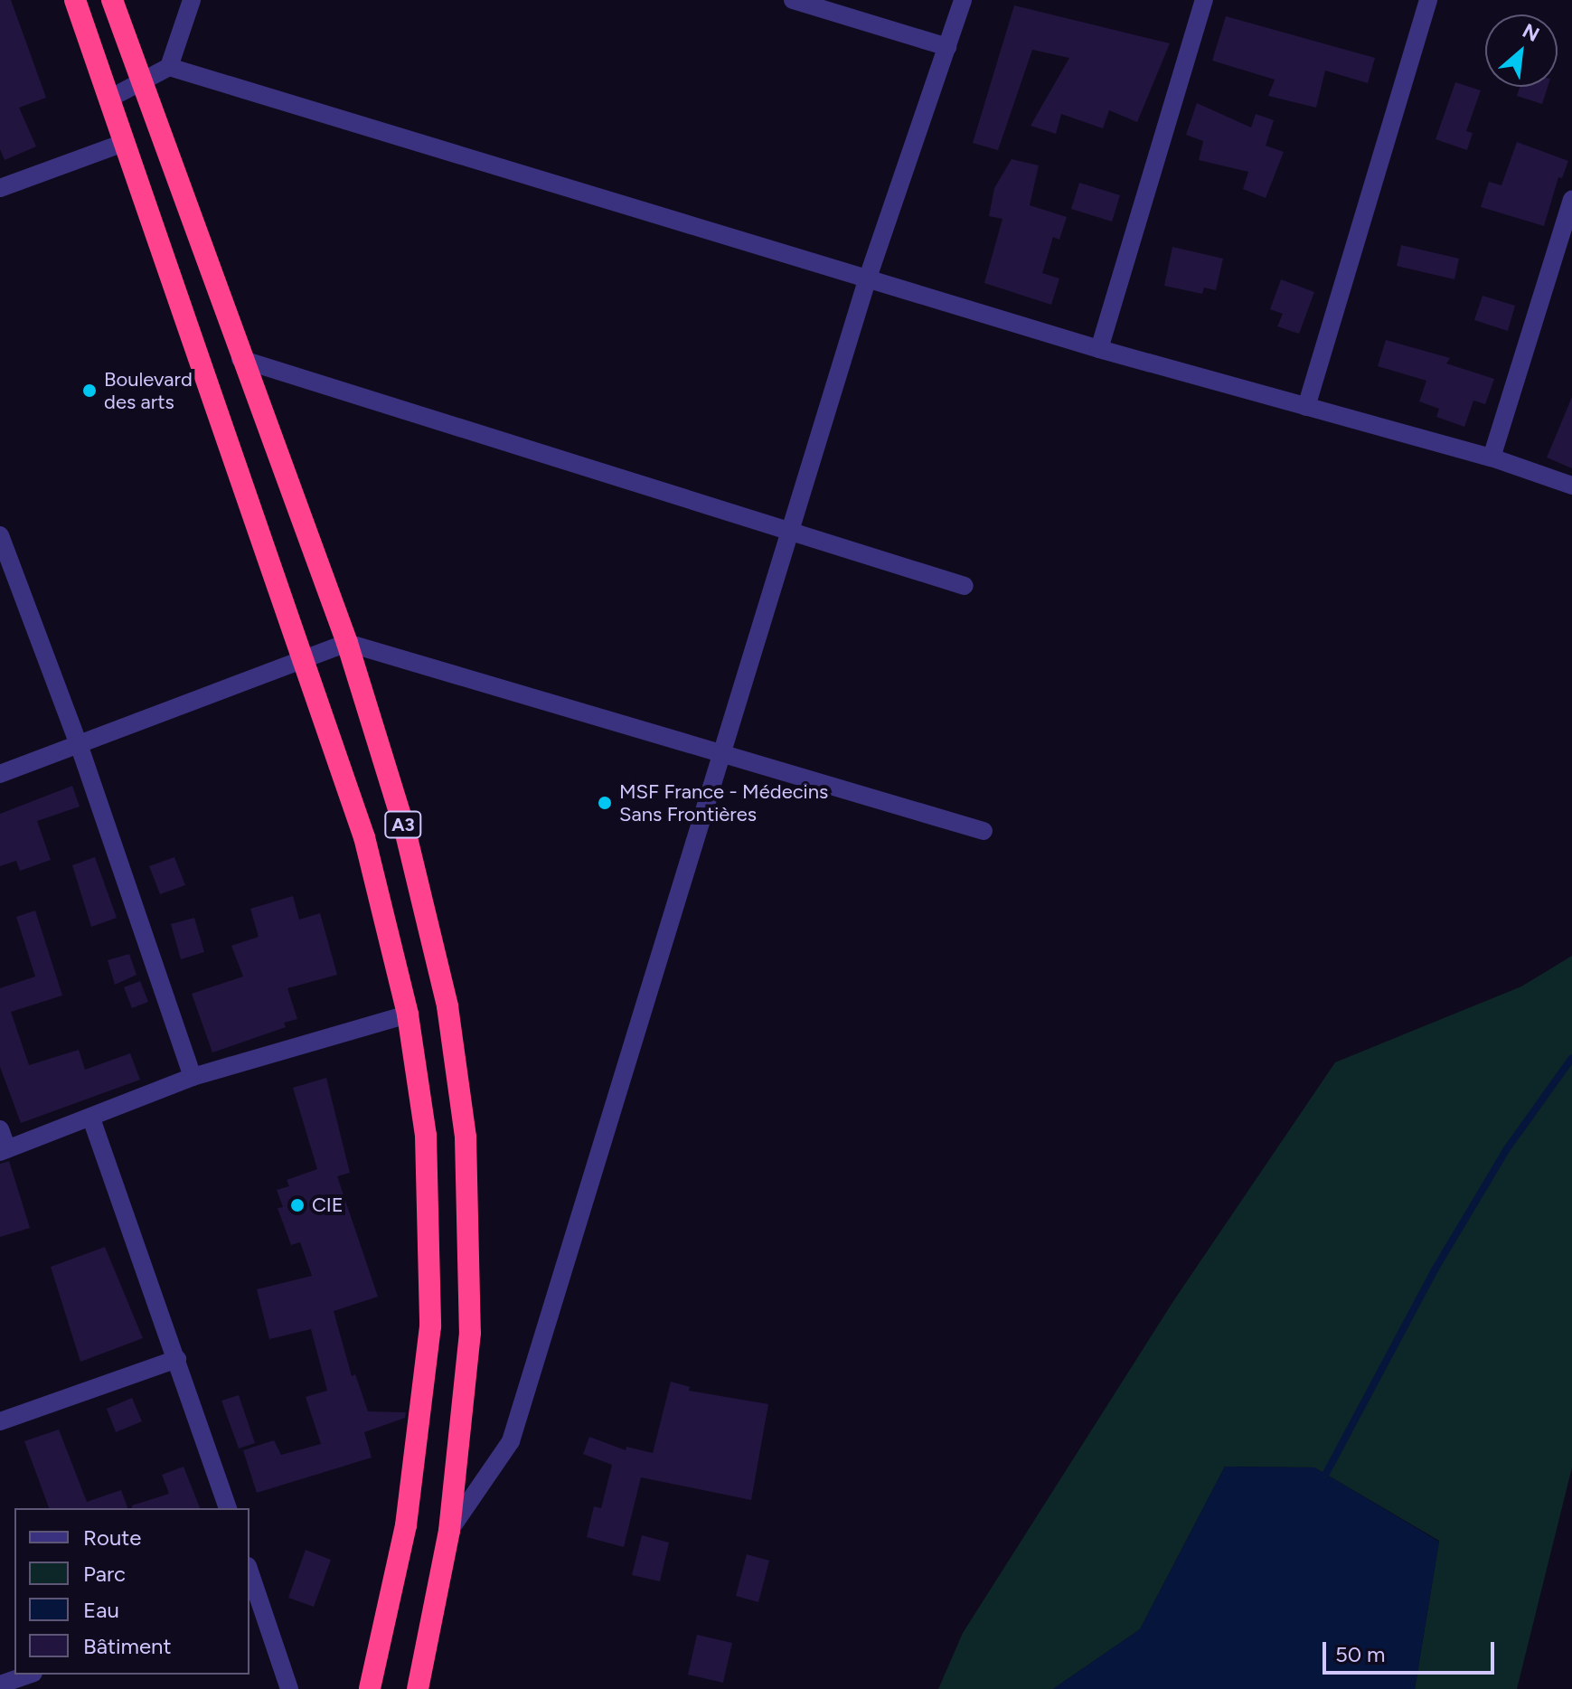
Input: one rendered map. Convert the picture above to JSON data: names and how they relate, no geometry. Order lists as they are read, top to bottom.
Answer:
{
  "streets": {
    "highway": ["A3"]
  },
  "places": ["Boulevard des arts", "MSF France - Médecins Sans Frontières", "CIE"],
  "legend": [
    "Route",
    "Parc",
    "Eau",
    "Bâtiment"
  ],
  "scale_bar": "50 m",
  "north": "top right"
}
